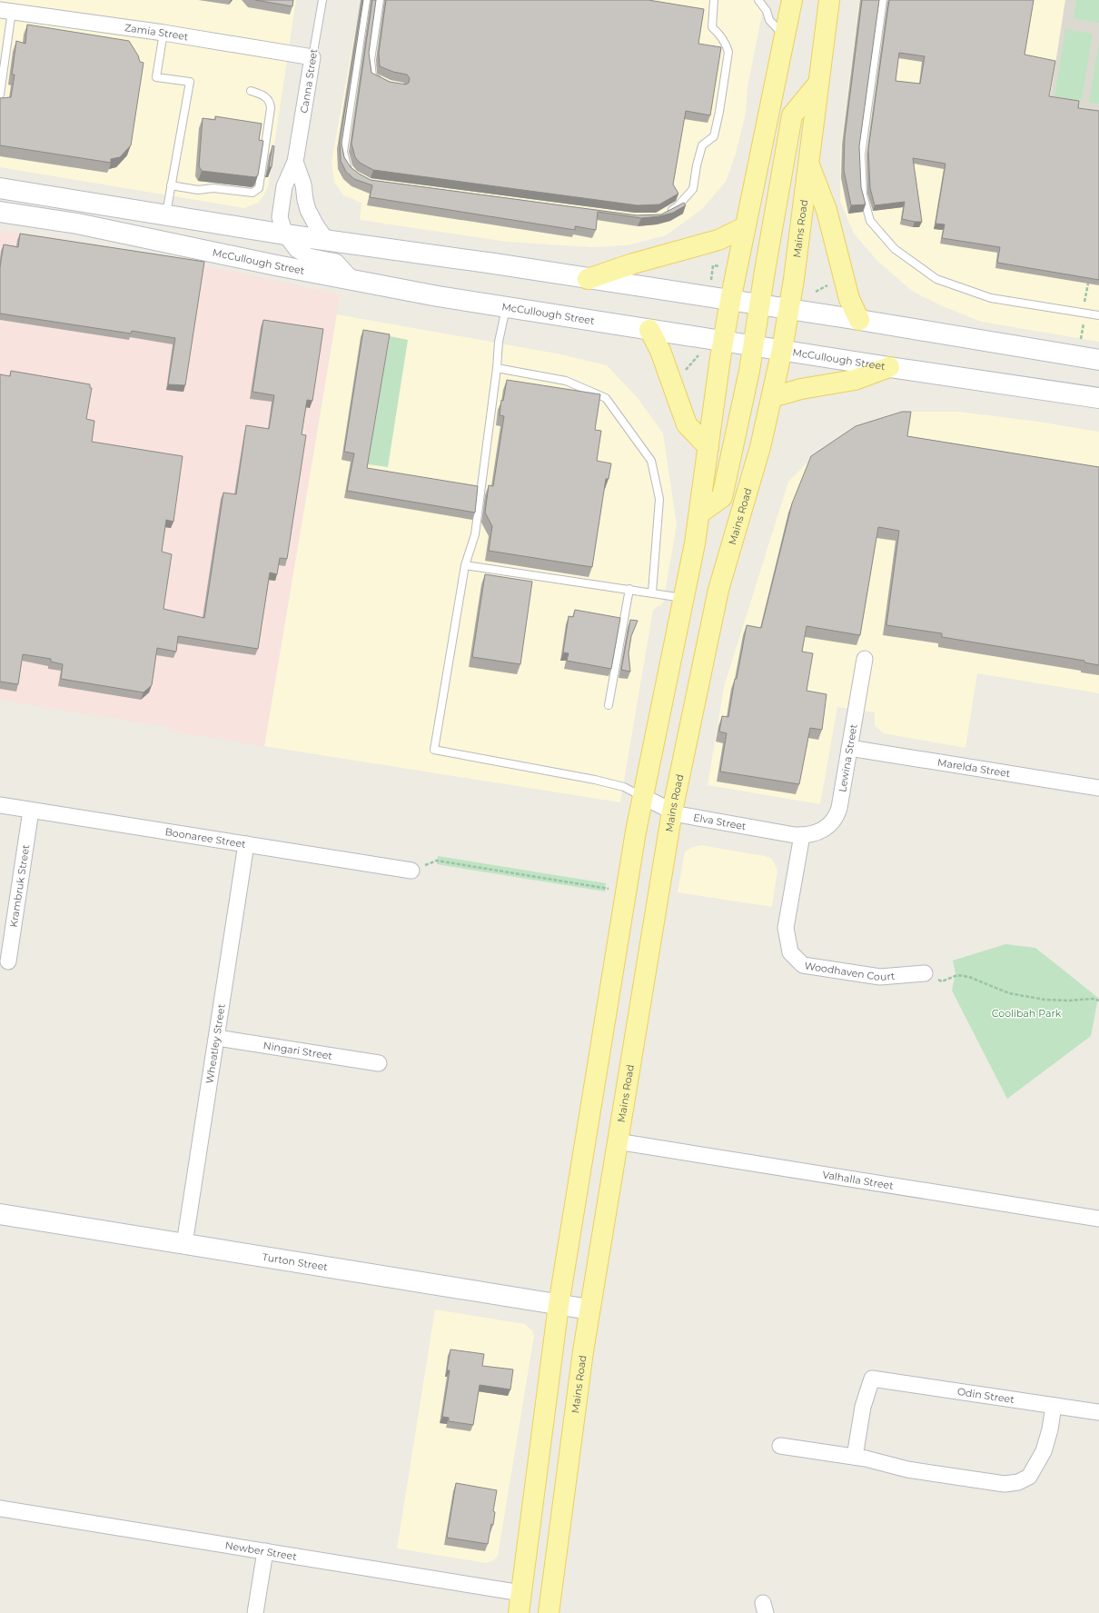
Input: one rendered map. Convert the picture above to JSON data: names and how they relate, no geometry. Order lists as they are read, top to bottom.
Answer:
{
  "streets": {
    "main road": ["Mains Road", "McCullough Street", "Turton Street"],
    "street": [
      "Zamia Street",
      "Canna Street",
      "Lewina Street",
      "Marelda Street",
      "Elva Street",
      "Boonaree Street",
      "Krambruk Street",
      "Woodhaven Court",
      "Wheatley Street",
      "Ningari Street",
      "Valhalla Street",
      "Odin Street",
      "Newber Street"
    ]
  },
  "crossings": [
    ["Zamia Street", "Canna Street"],
    ["Canna Street", "McCullough Street"],
    ["Mains Road", "McCullough Street"],
    ["Mains Road", "Elva Street"],
    ["Mains Road", "Valhalla Street"],
    ["Mains Road", "Turton Street"],
    ["Lewina Street", "Marelda Street"],
    ["Lewina Street", "Elva Street"],
    ["Lewina Street", "Woodhaven Court"],
    ["Elva Street", "Woodhaven Court"],
    ["Boonaree Street", "Krambruk Street"],
    ["Boonaree Street", "Wheatley Street"],
    ["Wheatley Street", "Ningari Street"],
    ["Wheatley Street", "Turton Street"]
  ],
  "parks": ["Coolibah Park"]
}
